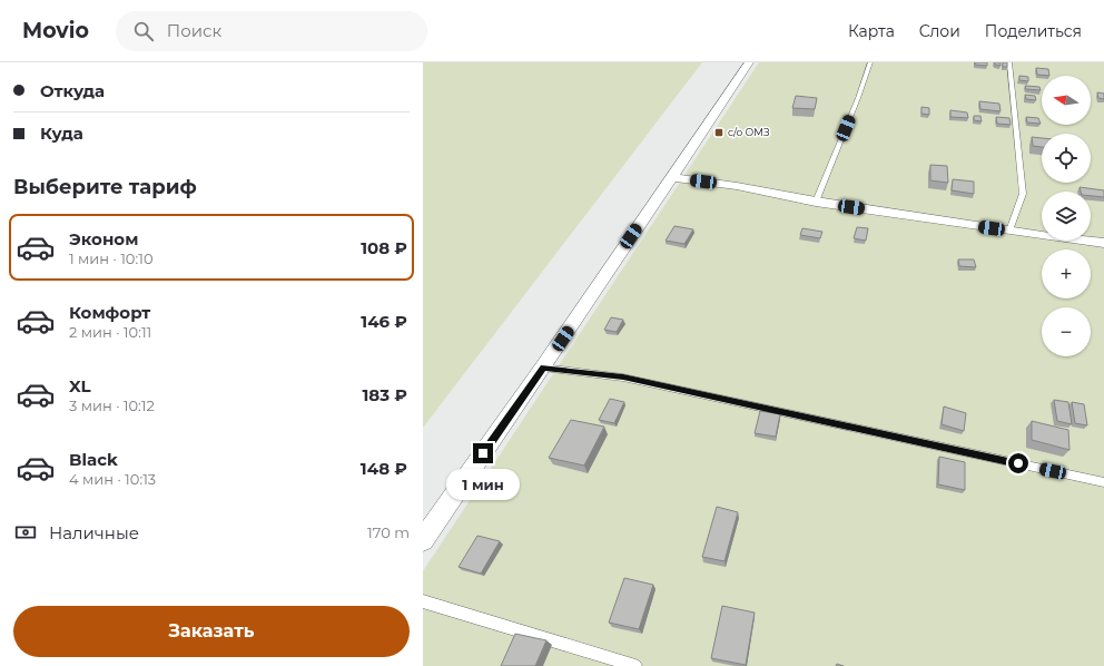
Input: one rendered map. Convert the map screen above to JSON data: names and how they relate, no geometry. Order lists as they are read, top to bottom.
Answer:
{
  "places": {
    "transit": ["с/о ОМЗ"]
  },
  "north": "left",
  "page": {
    "header": "Movio",
    "search": "Поиск",
    "nav": ["Карта", "Слои", "Поделиться"],
    "banner": ["Откуда", "Куда"],
    "map_buttons": ["+", "−"],
    "heading": "Выберите тариф",
    "list": [
      {
        "name": "Эконом",
        "note": "1 мин · 10:10",
        "value": "108 ₽"
      },
      {
        "name": "Комфорт",
        "note": "2 мин · 10:11",
        "value": "146 ₽"
      },
      {
        "name": "XL",
        "note": "3 мин · 10:12",
        "value": "183 ₽"
      },
      {
        "name": "Black",
        "note": "4 мин · 10:13",
        "value": "148 ₽"
      }
    ],
    "bubble": "1 мин",
    "pay": ["Наличные", "170 m"],
    "buttons": "Заказать"
  }
}
